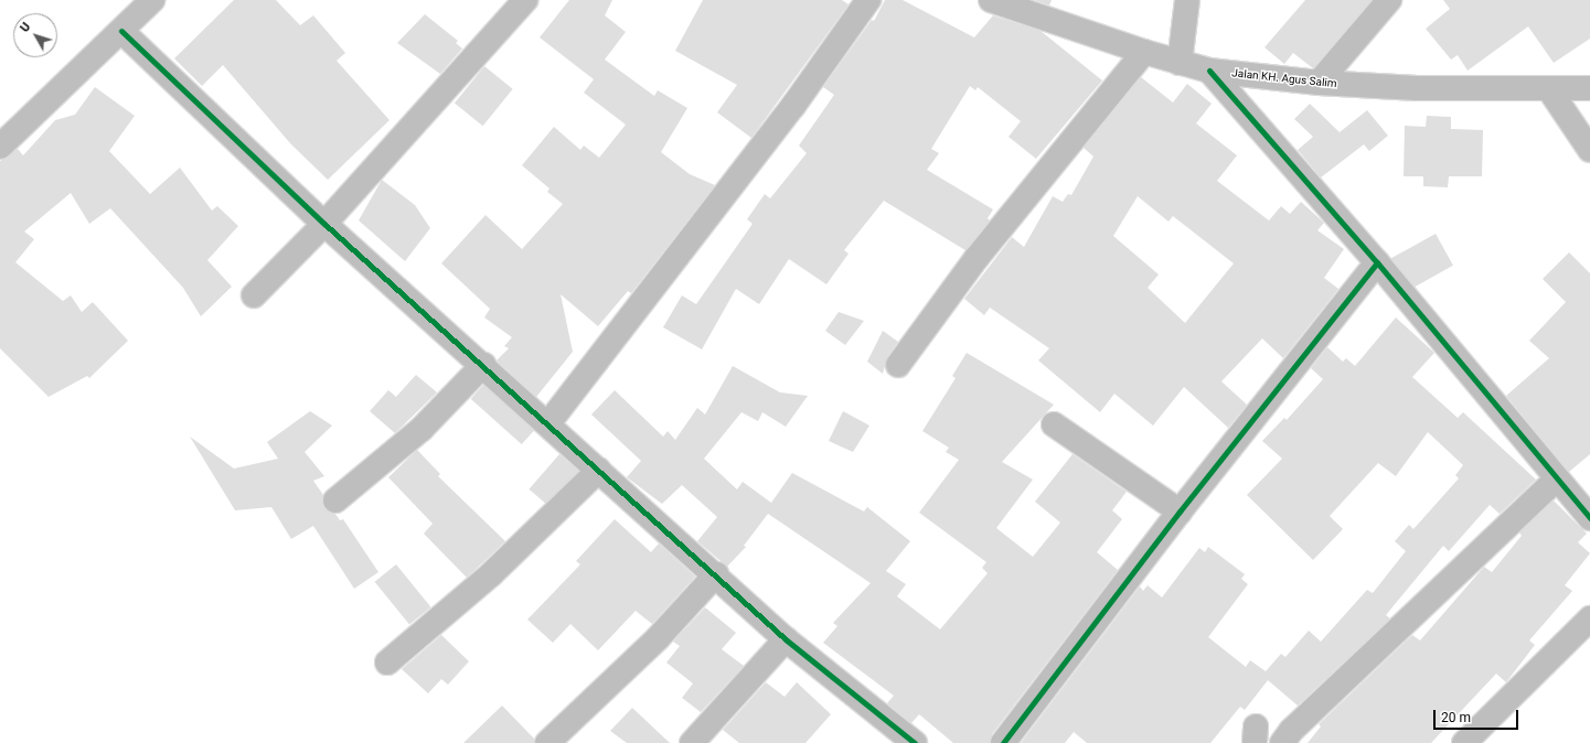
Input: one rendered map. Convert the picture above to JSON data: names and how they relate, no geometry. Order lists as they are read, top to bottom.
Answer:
{
  "streets": {
    "street": ["Jalan KH. Agus Salim"]
  },
  "scale_bar": "20 m",
  "north": "top left"
}
